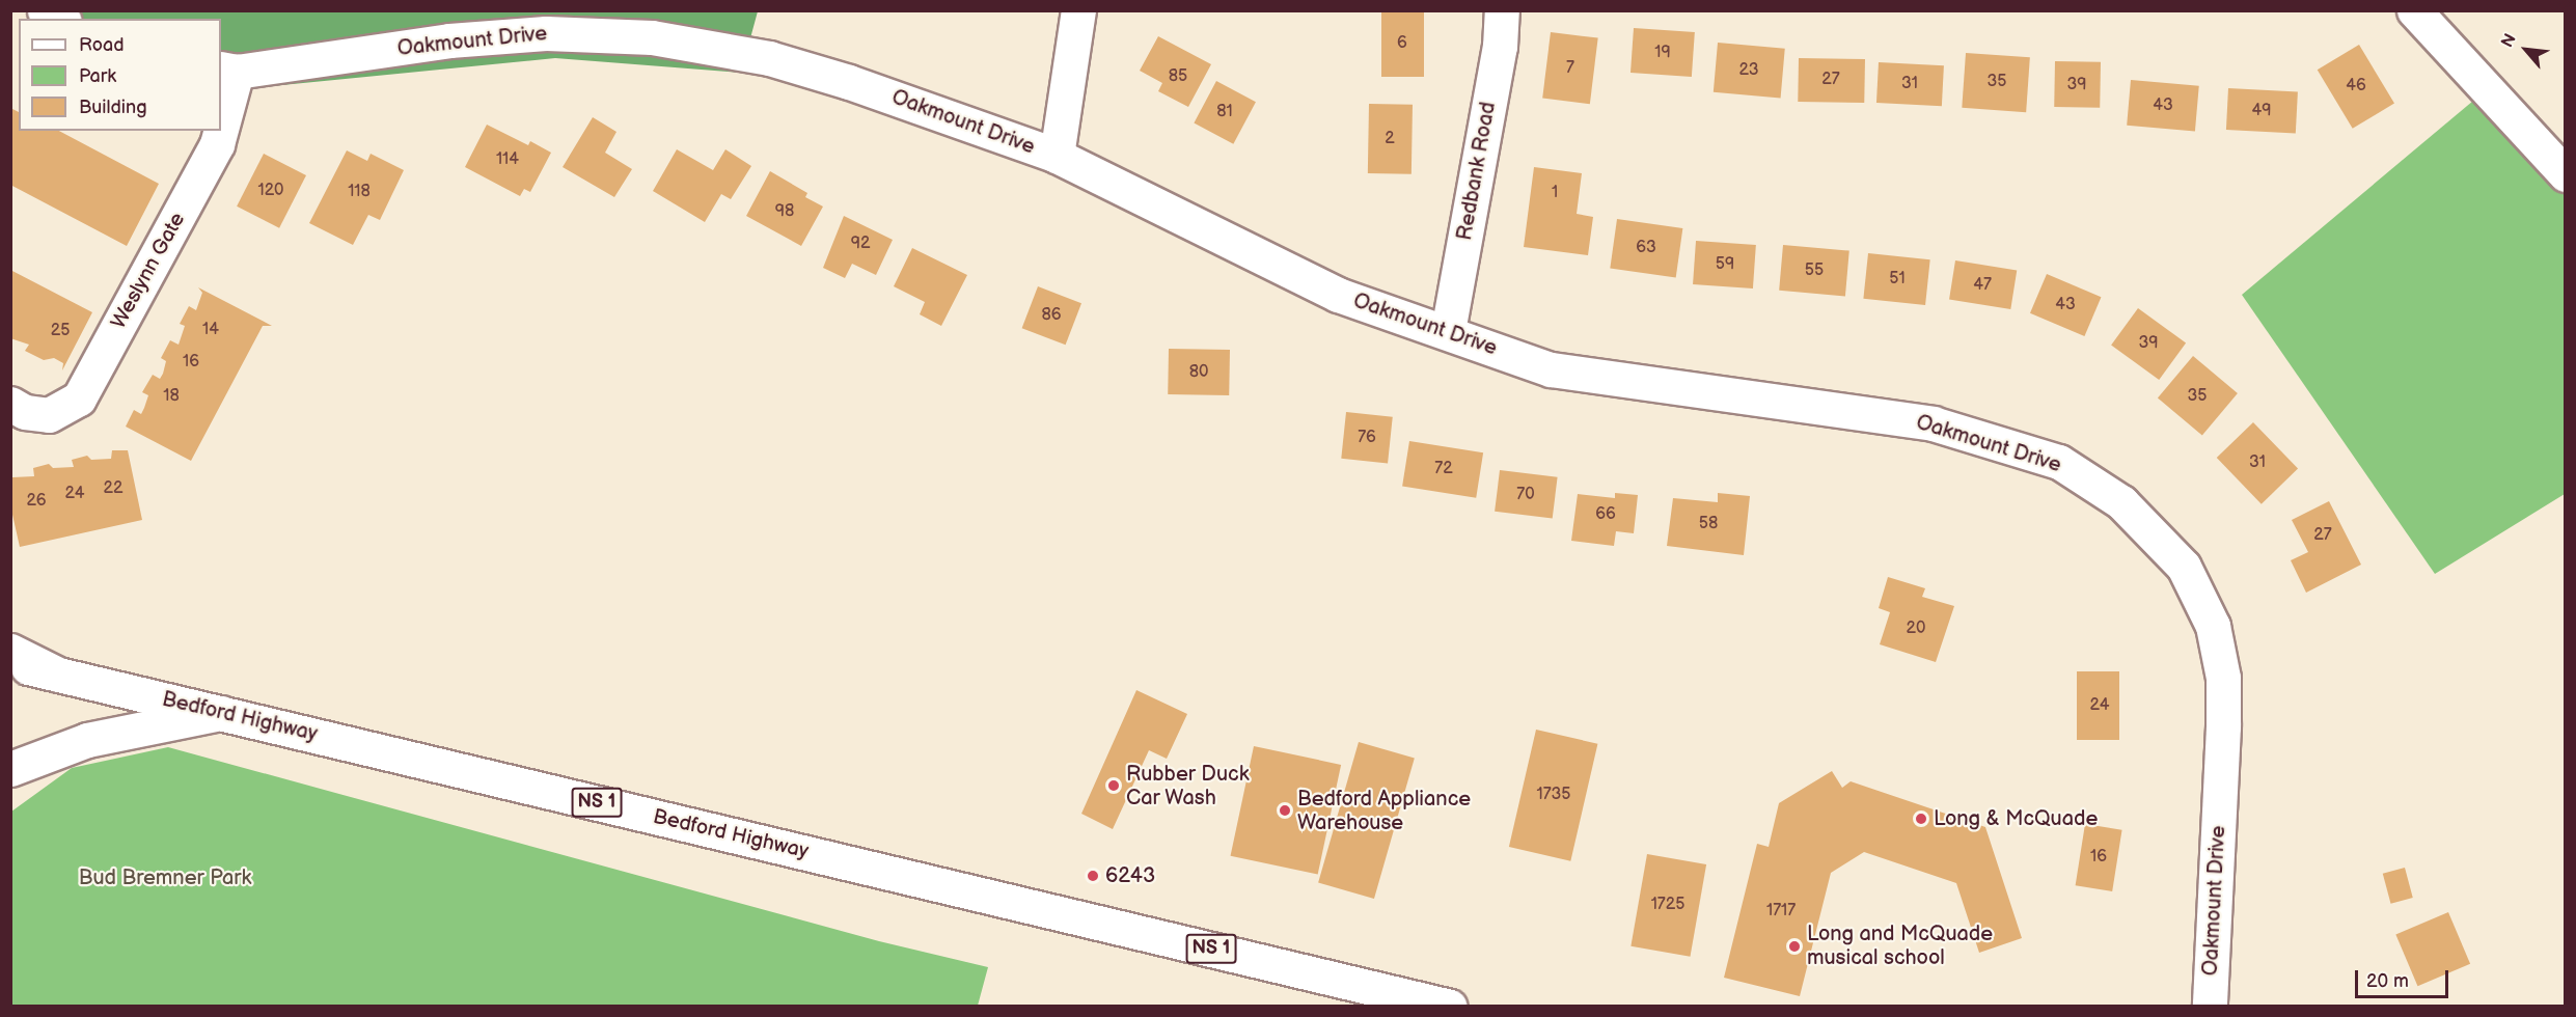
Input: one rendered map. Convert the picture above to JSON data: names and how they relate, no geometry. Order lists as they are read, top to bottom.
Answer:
{
  "streets": {
    "main road": [
      "Oakmount Drive",
      "Redbank Road",
      "Weslynn Gate",
      "Bedford Highway",
      "NS 1"
    ]
  },
  "crossings": [
    ["Oakmount Drive", "Redbank Road"],
    ["Oakmount Drive", "Weslynn Gate"]
  ],
  "parks": ["Bud Bremner Park"],
  "places": [
    "Rubber Duck Car Wash",
    "Bedford Appliance Warehouse",
    "Long & McQuade",
    "6243",
    "Long and McQuade musical school"
  ],
  "house_numbers": [
    "6",
    "19",
    "7",
    "23",
    "85",
    "27",
    "35",
    "31",
    "39",
    "46",
    "43",
    "49",
    "81",
    "2",
    "114",
    "120",
    "118",
    "1",
    "98",
    "92",
    "63",
    "59",
    "55",
    "51",
    "47",
    "43",
    "86",
    "14",
    "25",
    "39",
    "16",
    "80",
    "18",
    "35",
    "76",
    "31",
    "72",
    "22",
    "24",
    "70",
    "26",
    "66",
    "58",
    "27",
    "20",
    "24",
    "1735",
    "16",
    "1725",
    "1717"
  ],
  "legend": ["Road", "Park", "Building"],
  "scale_bar": "20 m",
  "north": "top left"
}
